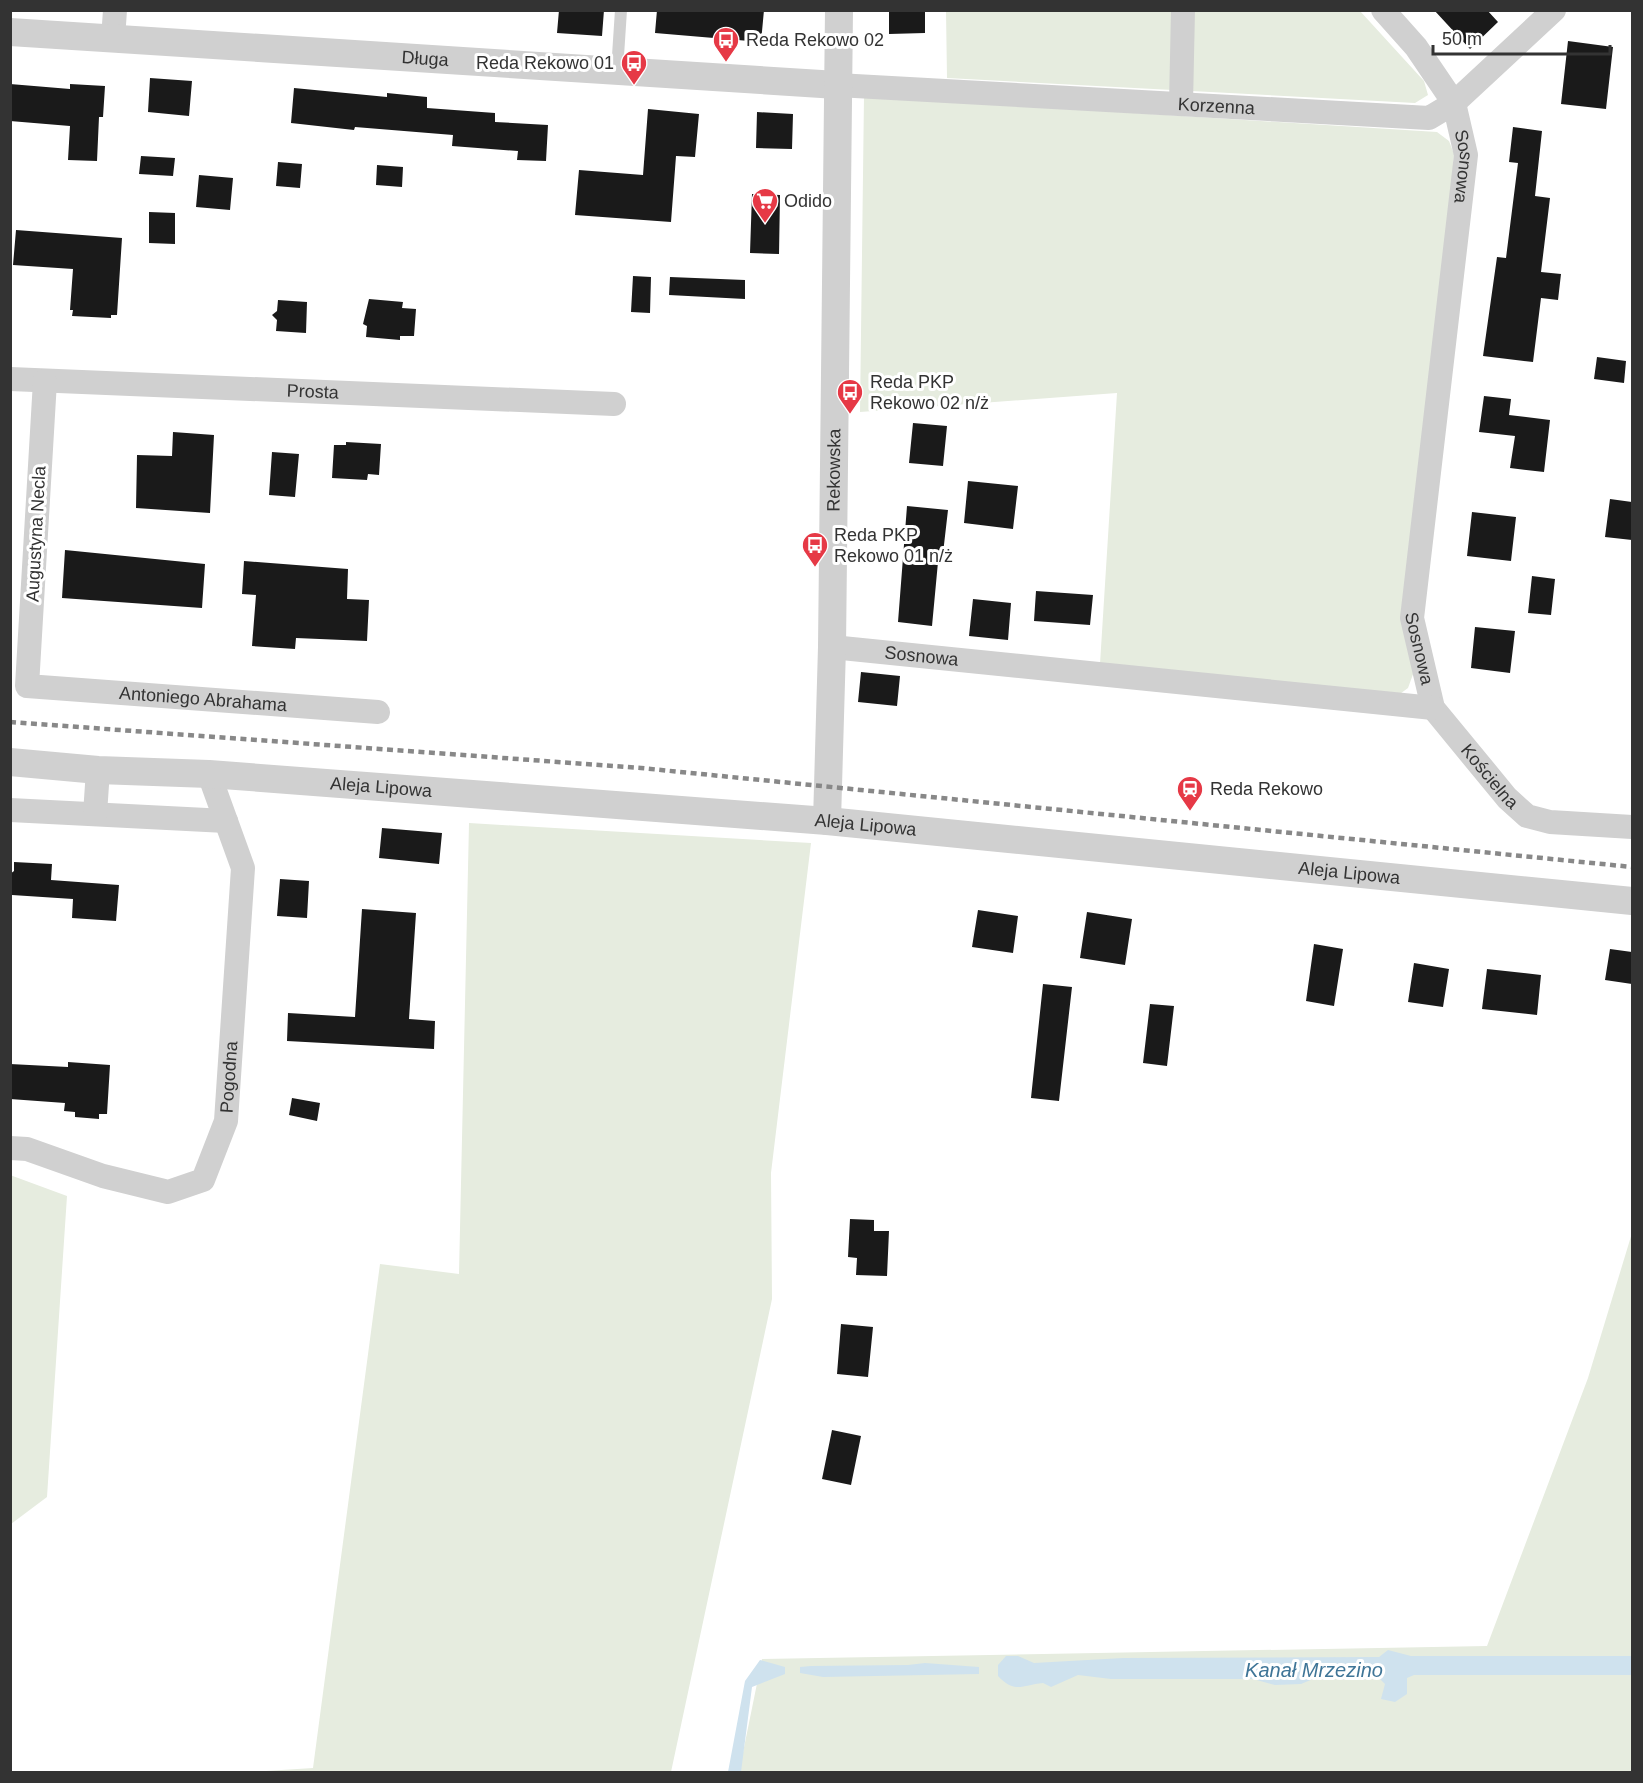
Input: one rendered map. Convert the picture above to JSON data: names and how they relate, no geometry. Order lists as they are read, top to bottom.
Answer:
{
  "streets": {
    "street": [
      "Długa",
      "Korzenna",
      "Sosnowa",
      "Prosta",
      "Rekowska",
      "Augustyna Necla",
      "Antoniego Abrahama",
      "Kościelna",
      "Aleja Lipowa",
      "Pogodna"
    ]
  },
  "crossings": [
    ["Długa", "Korzenna"],
    ["Długa", "Rekowska"],
    ["Korzenna", "Sosnowa"],
    ["Korzenna", "Rekowska"],
    ["Sosnowa", "Rekowska"],
    ["Sosnowa", "Kościelna"],
    ["Prosta", "Augustyna Necla"],
    ["Rekowska", "Aleja Lipowa"],
    ["Augustyna Necla", "Antoniego Abrahama"],
    ["Aleja Lipowa", "Pogodna"]
  ],
  "water": ["Kanał Mrzezino"],
  "places": {
    "bus stop": [
      "Reda Rekowo 02",
      "Reda Rekowo 01",
      "Reda PKP Rekowo 02 n/ż",
      "Reda PKP Rekowo 01 n/ż"
    ],
    "supermarket": ["Odido"],
    "station": ["Reda Rekowo"]
  },
  "scale_bar": "50 m"
}
